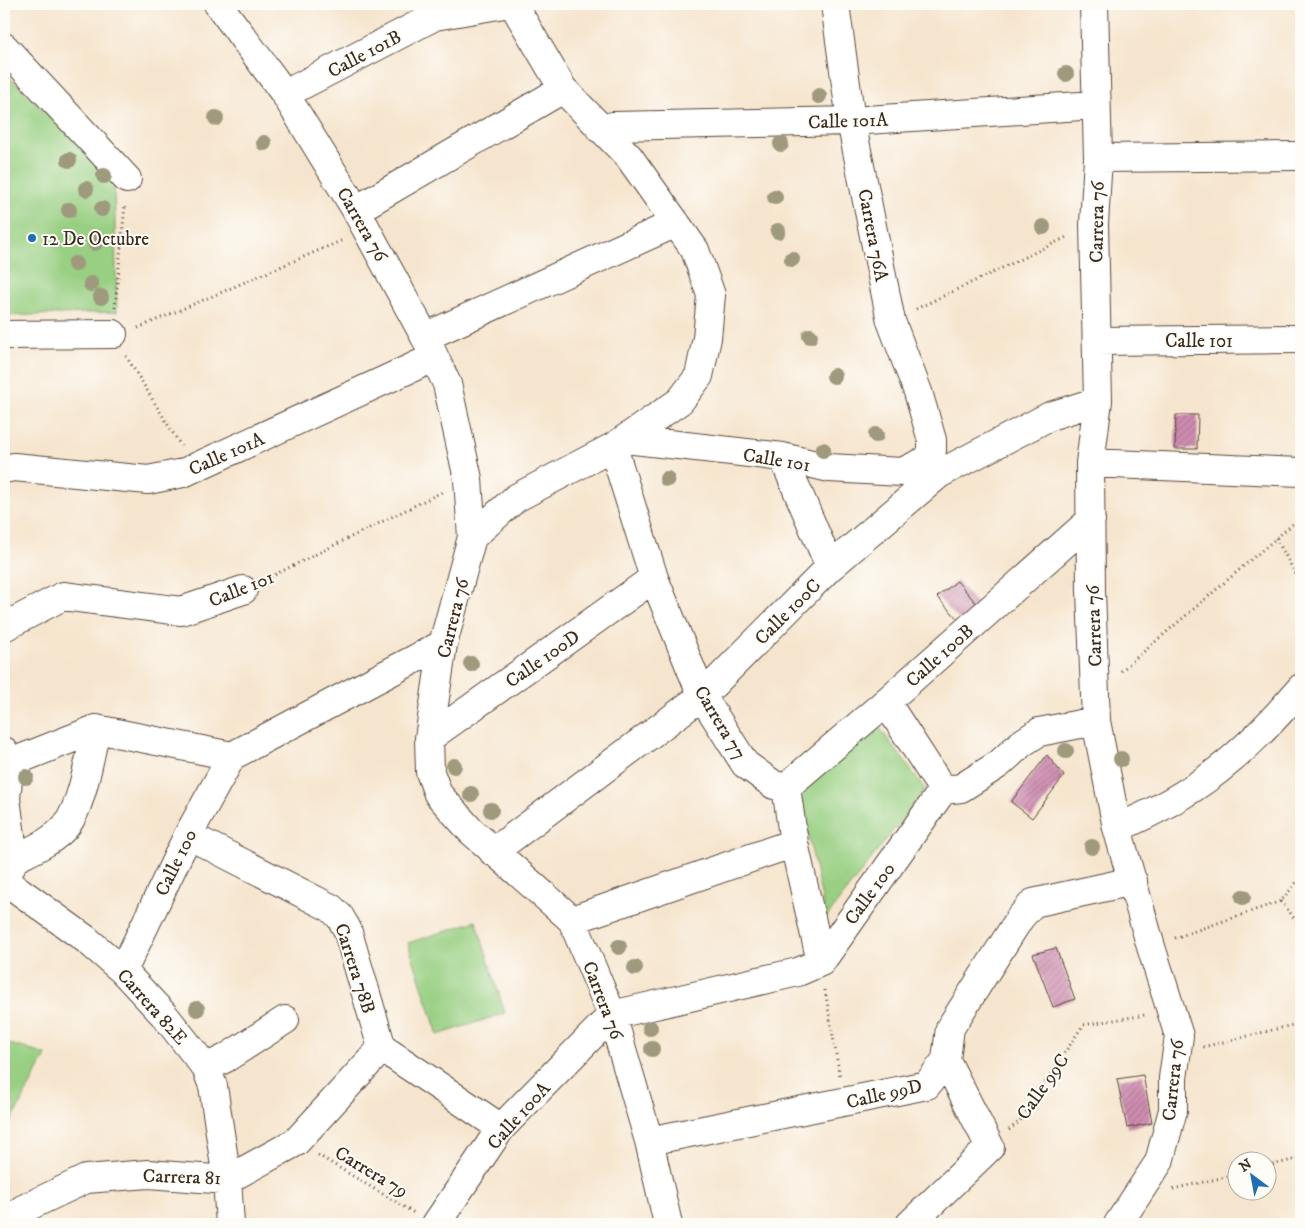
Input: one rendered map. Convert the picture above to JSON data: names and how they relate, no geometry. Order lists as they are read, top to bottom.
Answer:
{
  "streets": {
    "street": [
      "Calle 101B",
      "Calle 101A",
      "Carrera 76",
      "Carrera 76A",
      "Calle 101",
      "Calle 100C",
      "Calle 100B",
      "Calle 100D",
      "Carrera 77",
      "Calle 100",
      "Carrera 78B",
      "Carrera 82E",
      "Calle 99D",
      "Calle 100A",
      "Carrera 81"
    ],
    "path": ["Calle 99C", "Carrera 79"]
  },
  "crossings": [
    ["Calle 101B", "Carrera 76"],
    ["Calle 101A", "Carrera 76"],
    ["Calle 101A", "Carrera 76A"],
    ["Carrera 76", "Calle 101"],
    ["Carrera 76", "Calle 100C"],
    ["Carrera 76", "Calle 100B"],
    ["Carrera 76", "Calle 100D"],
    ["Carrera 76", "Calle 99C"],
    ["Carrera 76", "Calle 99D"],
    ["Carrera 76", "Calle 100A"],
    ["Carrera 76A", "Calle 101"],
    ["Calle 101", "Carrera 77"],
    ["Calle 100C", "Carrera 77"],
    ["Calle 100B", "Carrera 77"],
    ["Calle 100D", "Carrera 77"],
    ["Calle 100", "Carrera 78B"],
    ["Calle 100", "Carrera 82E"],
    ["Carrera 78B", "Carrera 81"],
    ["Carrera 82E", "Carrera 81"],
    ["Calle 100A", "Carrera 79"],
    ["Carrera 79", "Carrera 81"]
  ],
  "places": ["12 De Octubre"],
  "north": "top left"
}
